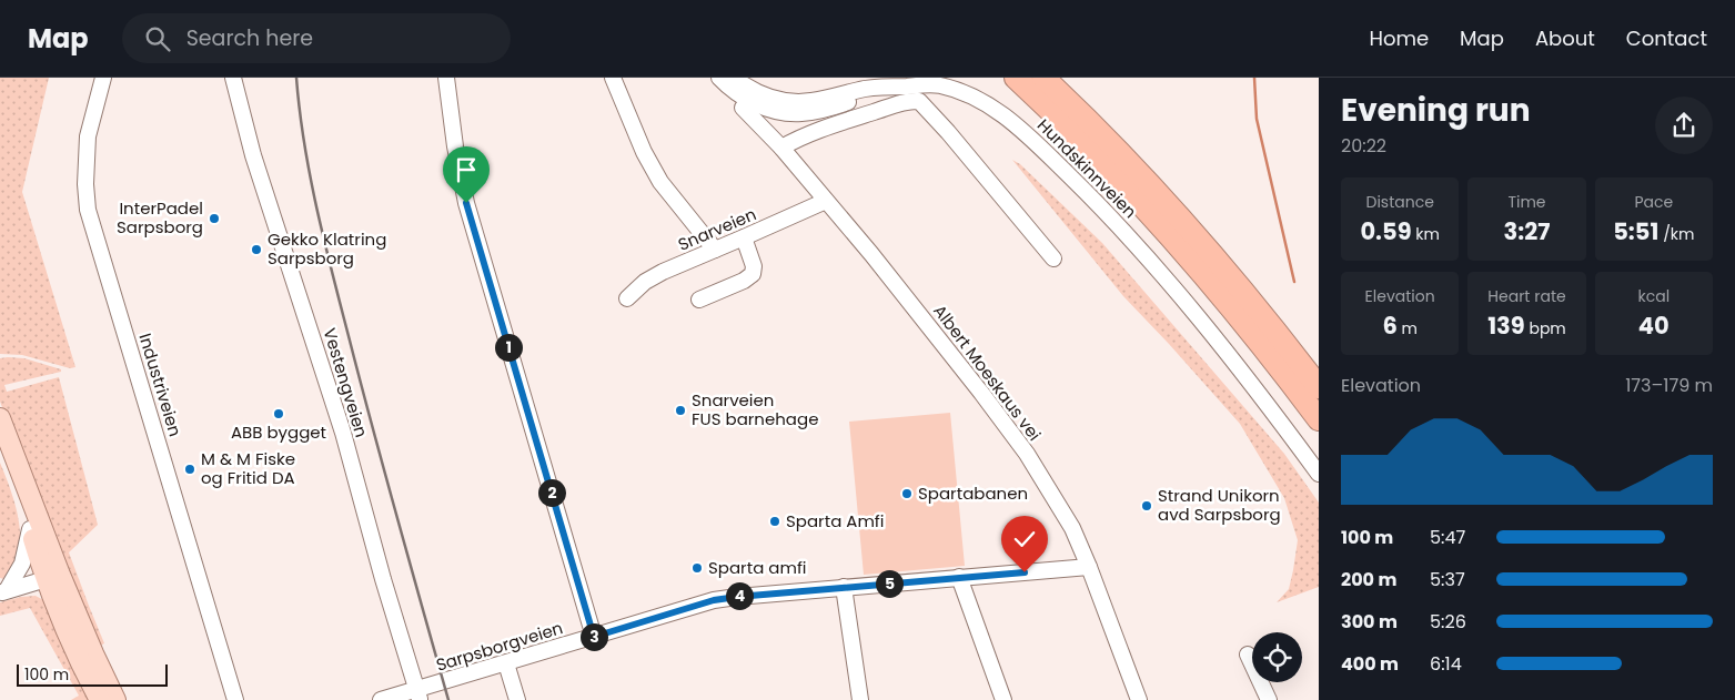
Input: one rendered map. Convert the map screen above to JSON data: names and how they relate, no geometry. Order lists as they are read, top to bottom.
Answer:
{
  "streets": {
    "street": [
      "Hundskinnveien",
      "Snarveien",
      "Albert Moeskaus vei",
      "Vestengveien",
      "Industriveien",
      "Sarpsborgveien"
    ]
  },
  "crossings": [
    ["Snarveien", "Albert Moeskaus vei"],
    ["Albert Moeskaus vei", "Sarpsborgveien"],
    ["Vestengveien", "Sarpsborgveien"]
  ],
  "places": [
    "InterPadel Sarpsborg",
    "Gekko Klatring Sarpsborg",
    "Snarveien FUS barnehage",
    "ABB bygget",
    "M & M Fiske og Fritid DA",
    "Spartabanen",
    "Strand Unikorn avd Sarpsborg",
    "Sparta Amfi",
    "Sparta amfi"
  ],
  "scale_bar": "100 m",
  "page": {
    "header": "Map",
    "search": "Search here",
    "nav": [
      "Home",
      "Map",
      "About",
      "Contact"
    ],
    "heading": ["Evening run", "20:22"],
    "stats": [
      ["Distance", "0.59 km"],
      ["Time", "3:27"],
      ["Pace", "5:51 /km"],
      ["Elevation", "6 m"],
      ["Heart rate", "139 bpm"],
      ["kcal", "40"]
    ],
    "pins": [
      "1",
      "2",
      "5",
      "4",
      "3"
    ],
    "chart": ["Elevation", "173–179 m"],
    "list": [
      {
        "name": "100 m",
        "note": "5:47"
      },
      {
        "name": "200 m",
        "note": "5:37"
      },
      {
        "name": "300 m",
        "note": "5:26"
      },
      {
        "name": "400 m",
        "note": "6:14"
      }
    ],
    "scale": "100 m"
  }
}
